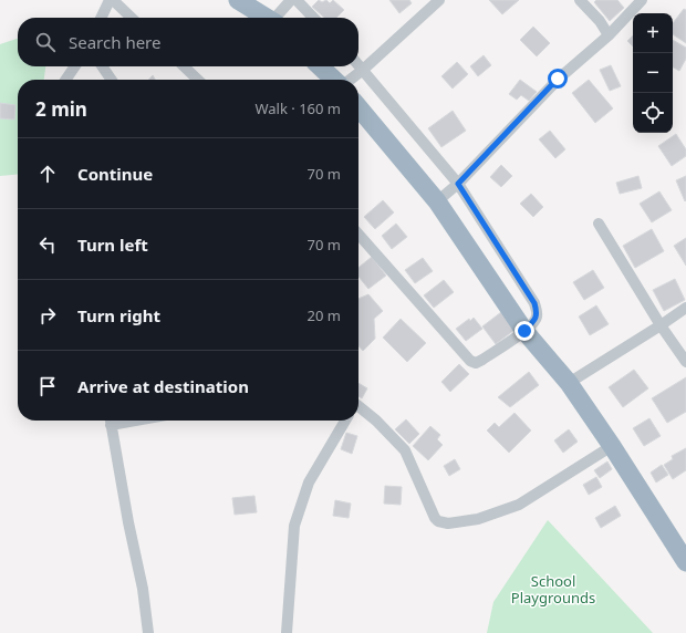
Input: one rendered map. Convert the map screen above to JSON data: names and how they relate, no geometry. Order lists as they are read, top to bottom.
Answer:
{
  "parks": ["School Playgrounds"],
  "page": {
    "map_buttons": ["+", "−"],
    "search": "Search here",
    "heading": ["2 min", "Walk · 160 m"],
    "list": [
      ["Continue", "70 m"],
      ["Turn left", "70 m"],
      ["Turn right", "20 m"],
      "Arrive at destination"
    ]
  }
}
